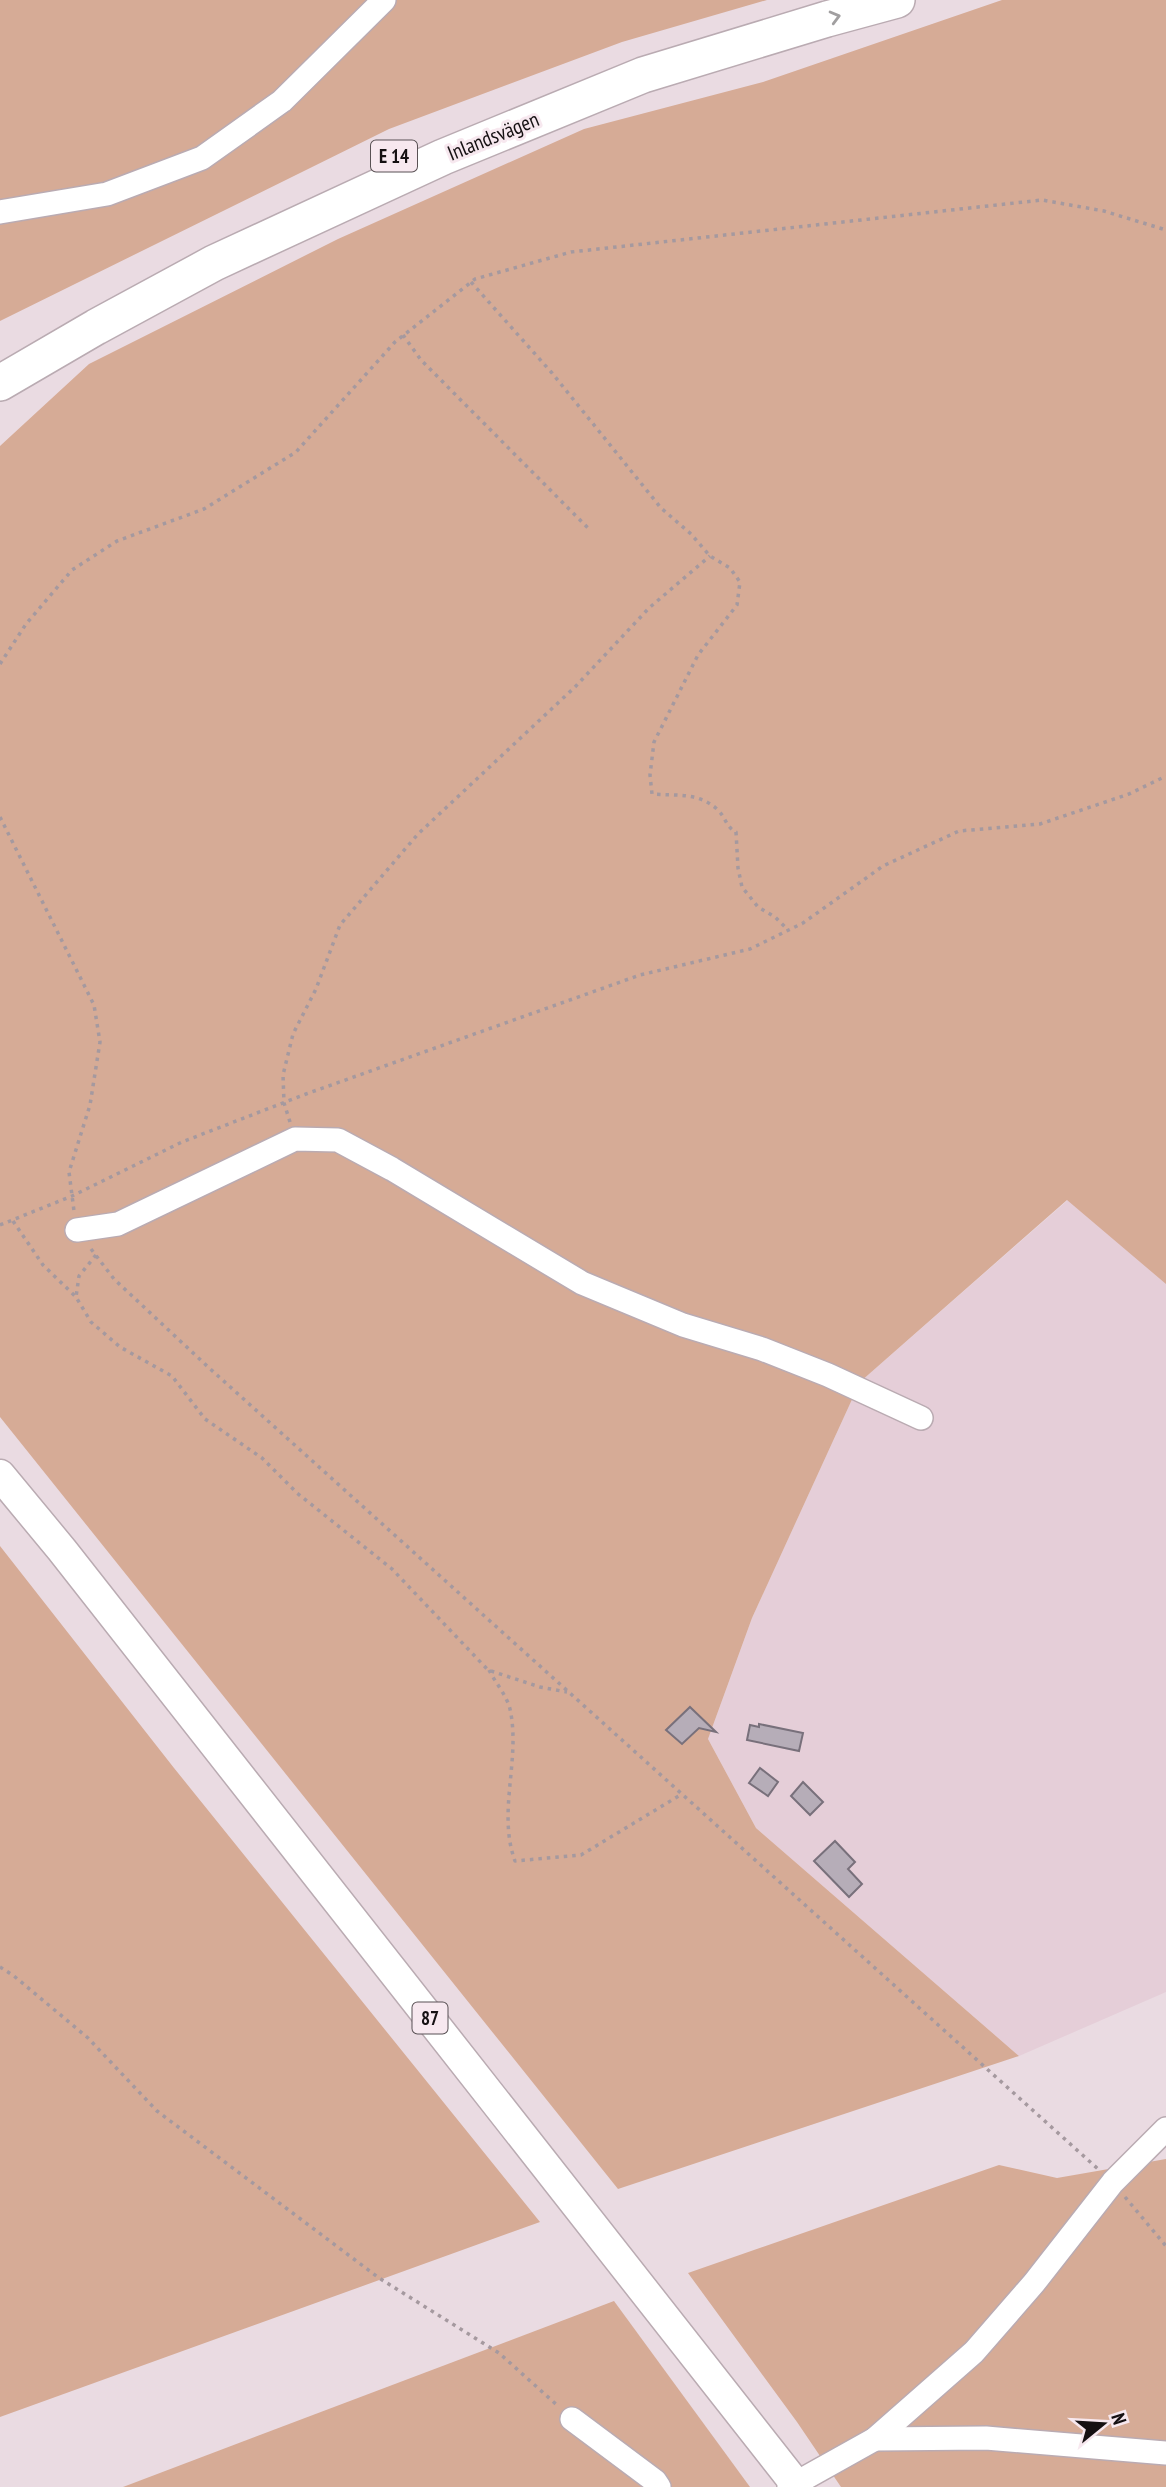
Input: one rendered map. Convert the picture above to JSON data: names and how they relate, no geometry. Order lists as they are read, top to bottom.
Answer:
{
  "streets": {
    "highway": ["Inlandsvägen", "E 14"],
    "main road": ["87"]
  },
  "north": "right"
}
